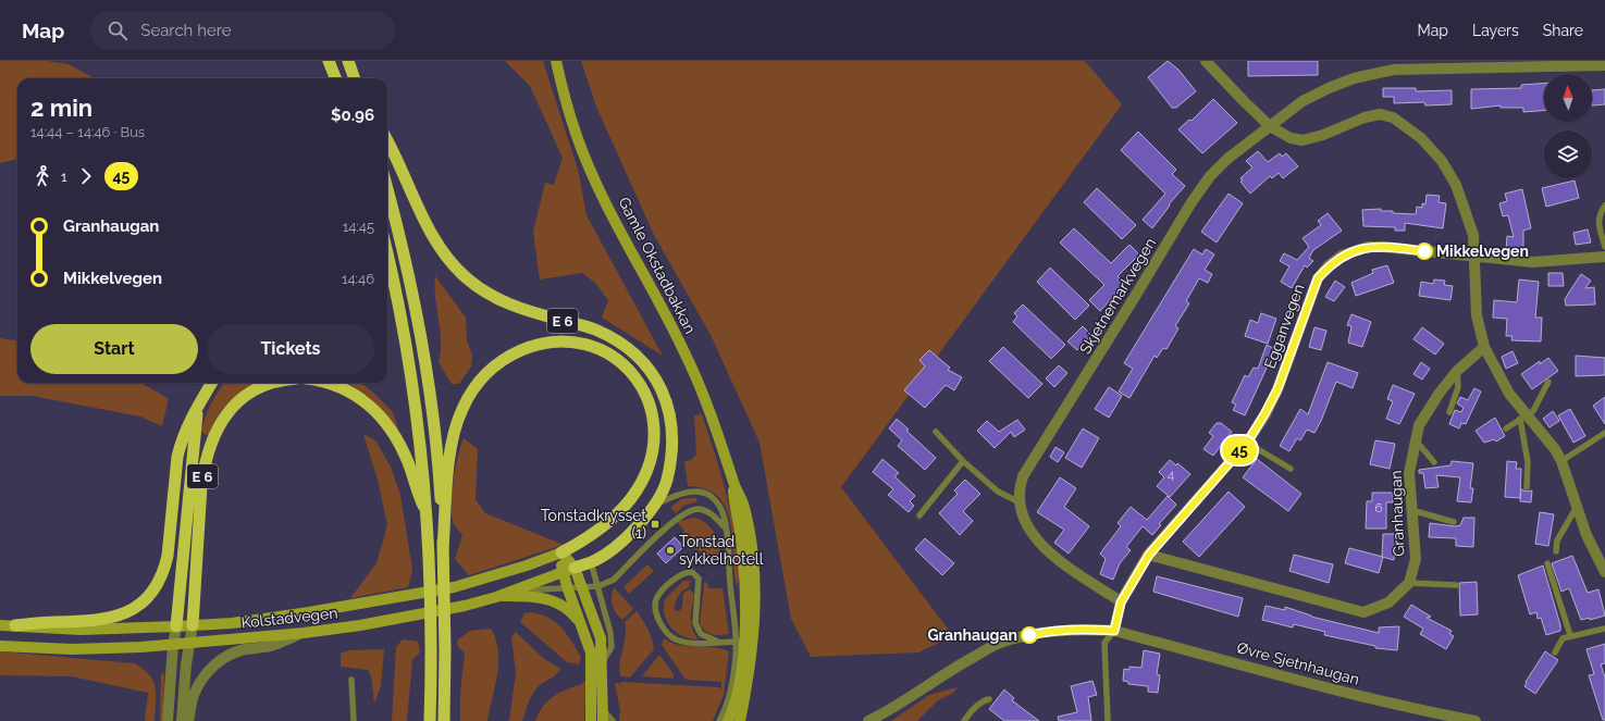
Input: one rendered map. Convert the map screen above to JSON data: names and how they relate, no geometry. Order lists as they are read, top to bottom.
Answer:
{
  "streets": {
    "highway": ["E 6"],
    "main road": ["Gamle Okstadbakkan", "Kolstadvegen"],
    "street": [
      "Skjetnemarkvegen",
      "Egganvegen",
      "Granhaugan",
      "Øvre Sjetnhaugan"
    ]
  },
  "crossings": [
    ["Skjetnemarkvegen", "Egganvegen"],
    ["E 6", "Kolstadvegen"],
    ["Egganvegen", "Øvre Sjetnhaugan"]
  ],
  "places": {
    "other": ["Mikkelvegen", "Tonstad sykkelhotell", "Granhaugan"],
    "transit": ["Tonstadkrysset (1)"]
  },
  "lines": ["bus line 45"],
  "house_numbers": ["4", "6"],
  "north": "top",
  "page": {
    "header": "Map",
    "search": "Search here",
    "nav": ["Map", "Layers", "Share"],
    "on_map": "45",
    "heading": ["2 min", "14:44 – 14:46 · Bus", "$0.96"],
    "legs": ["1", "45"],
    "list": [
      {
        "name": "Granhaugan",
        "value": "14:45"
      },
      {
        "name": "Mikkelvegen",
        "value": "14:46"
      }
    ],
    "buttons": ["Start", "Tickets"]
  }
}
